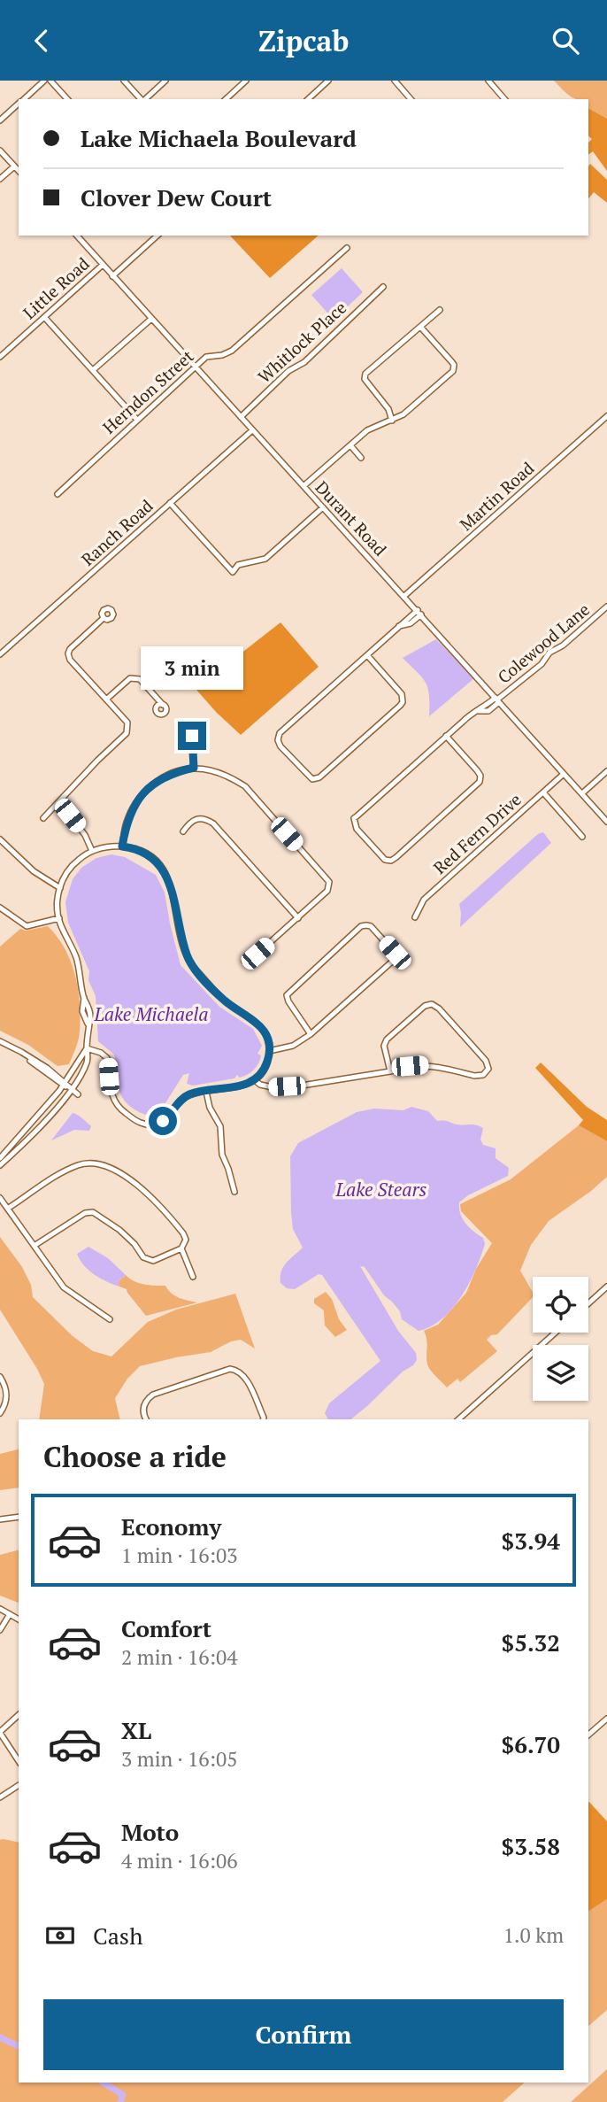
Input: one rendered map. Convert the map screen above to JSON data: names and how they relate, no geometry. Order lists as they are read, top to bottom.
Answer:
{
  "streets": {
    "street": [
      "Little Road",
      "Whitlock Place",
      "Herndon Street",
      "Martin Road",
      "Durant Road",
      "Ranch Road",
      "Colewood Lane",
      "Red Fern Drive"
    ]
  },
  "crossings": [
    ["Little Road", "Durant Road"],
    ["Whitlock Place", "Durant Road"],
    ["Herndon Street", "Durant Road"],
    ["Martin Road", "Durant Road"],
    ["Durant Road", "Ranch Road"],
    ["Durant Road", "Colewood Lane"],
    ["Durant Road", "Red Fern Drive"]
  ],
  "water": ["Lake Michaela", "Lake Stears"],
  "page": {
    "header": "Zipcab",
    "banner": ["Lake Michaela Boulevard", "Clover Dew Court"],
    "bubble": "3 min",
    "heading": "Choose a ride",
    "list": [
      {
        "name": "Economy",
        "note": "1 min · 16:03",
        "value": "$3.94"
      },
      {
        "name": "Comfort",
        "note": "2 min · 16:04",
        "value": "$5.32"
      },
      {
        "name": "XL",
        "note": "3 min · 16:05",
        "value": "$6.70"
      },
      {
        "name": "Moto",
        "note": "4 min · 16:06",
        "value": "$3.58"
      }
    ],
    "pay": ["Cash", "1.0 km"],
    "buttons": "Confirm"
  }
}
